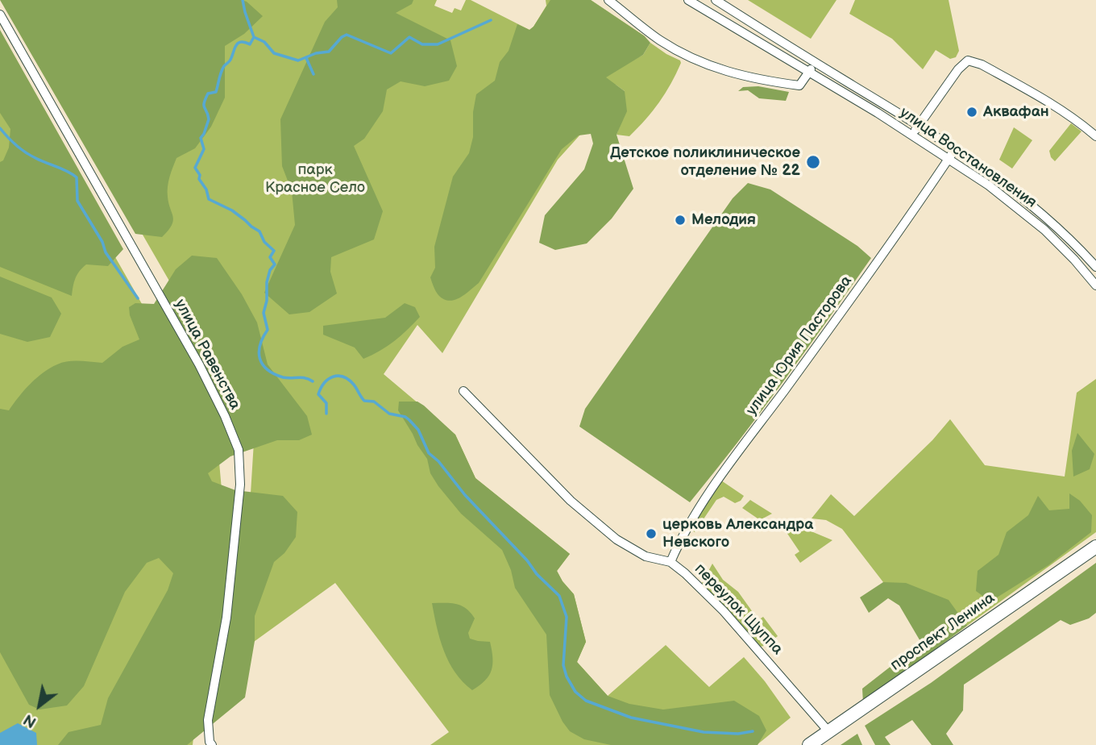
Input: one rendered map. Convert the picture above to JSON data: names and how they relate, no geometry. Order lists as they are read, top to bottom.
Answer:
{
  "streets": {
    "main road": ["проспект Ленина"],
    "street": [
      "улица Восстановления",
      "улица Юрия Пасторова",
      "улица Равенства",
      "переулок Щуппа"
    ]
  },
  "crossings": [
    ["улица Восстановления", "улица Юрия Пасторова"],
    ["улица Юрия Пасторова", "переулок Щуппа"],
    ["переулок Щуппа", "проспект Ленина"]
  ],
  "parks": ["парк Красное Село"],
  "places": [
    "Аквафан",
    "Детское поликлиническое отделение № 22",
    "Мелодия",
    "церковь Александра Невского"
  ],
  "north": "bottom left"
}
